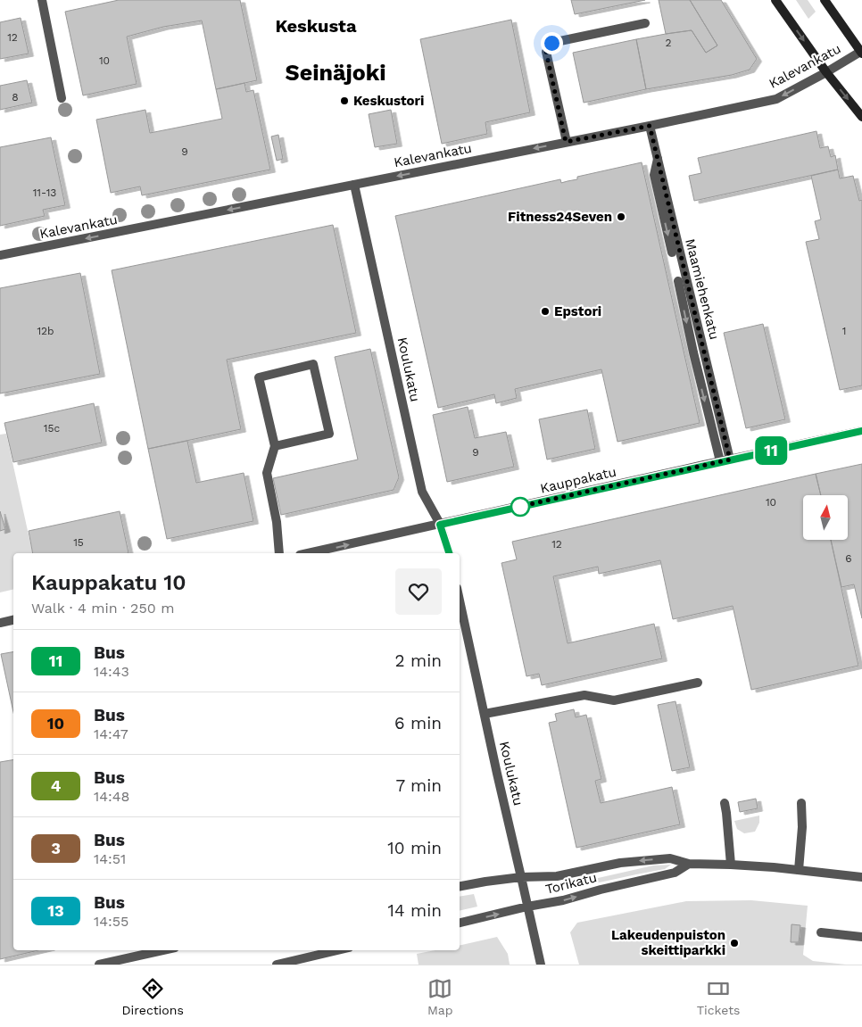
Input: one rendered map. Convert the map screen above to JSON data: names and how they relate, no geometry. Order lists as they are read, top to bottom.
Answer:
{
  "streets": {
    "street": [
      "Kalevankatu",
      "Maamiehenkatu",
      "Koulukatu",
      "Kauppakatu",
      "Torikatu"
    ]
  },
  "crossings": [
    ["Kalevankatu", "Maamiehenkatu"],
    ["Kalevankatu", "Koulukatu"],
    ["Maamiehenkatu", "Kauppakatu"],
    ["Koulukatu", "Kauppakatu"],
    ["Koulukatu", "Torikatu"]
  ],
  "one_way": ["Kalevankatu"],
  "districts": ["Keskusta", "Seinäjoki"],
  "places": [
    "Keskustori",
    "Fitness24Seven",
    "Epstori",
    "Lakeudenpuiston skeittiparkki"
  ],
  "lines": ["bus line 11"],
  "house_numbers": [
    "12",
    "2",
    "10",
    "8",
    "9",
    "11-13",
    "12b",
    "1",
    "15c",
    "9",
    "10",
    "15",
    "12",
    "6"
  ],
  "north": "top",
  "page": {
    "on_map": "11",
    "heading": ["Kauppakatu 10", "Walk · 4 min · 250 m"],
    "list": [
      {
        "mark": "11",
        "name": "Bus",
        "note": "14:43",
        "value": "2 min"
      },
      {
        "mark": "10",
        "name": "Bus",
        "note": "14:47",
        "value": "6 min"
      },
      {
        "mark": "4",
        "name": "Bus",
        "note": "14:48",
        "value": "7 min"
      },
      {
        "mark": "3",
        "name": "Bus",
        "note": "14:51",
        "value": "10 min"
      },
      {
        "mark": "13",
        "name": "Bus",
        "note": "14:55",
        "value": "14 min"
      }
    ],
    "tabs": ["Directions", "Map", "Tickets"]
  }
}
